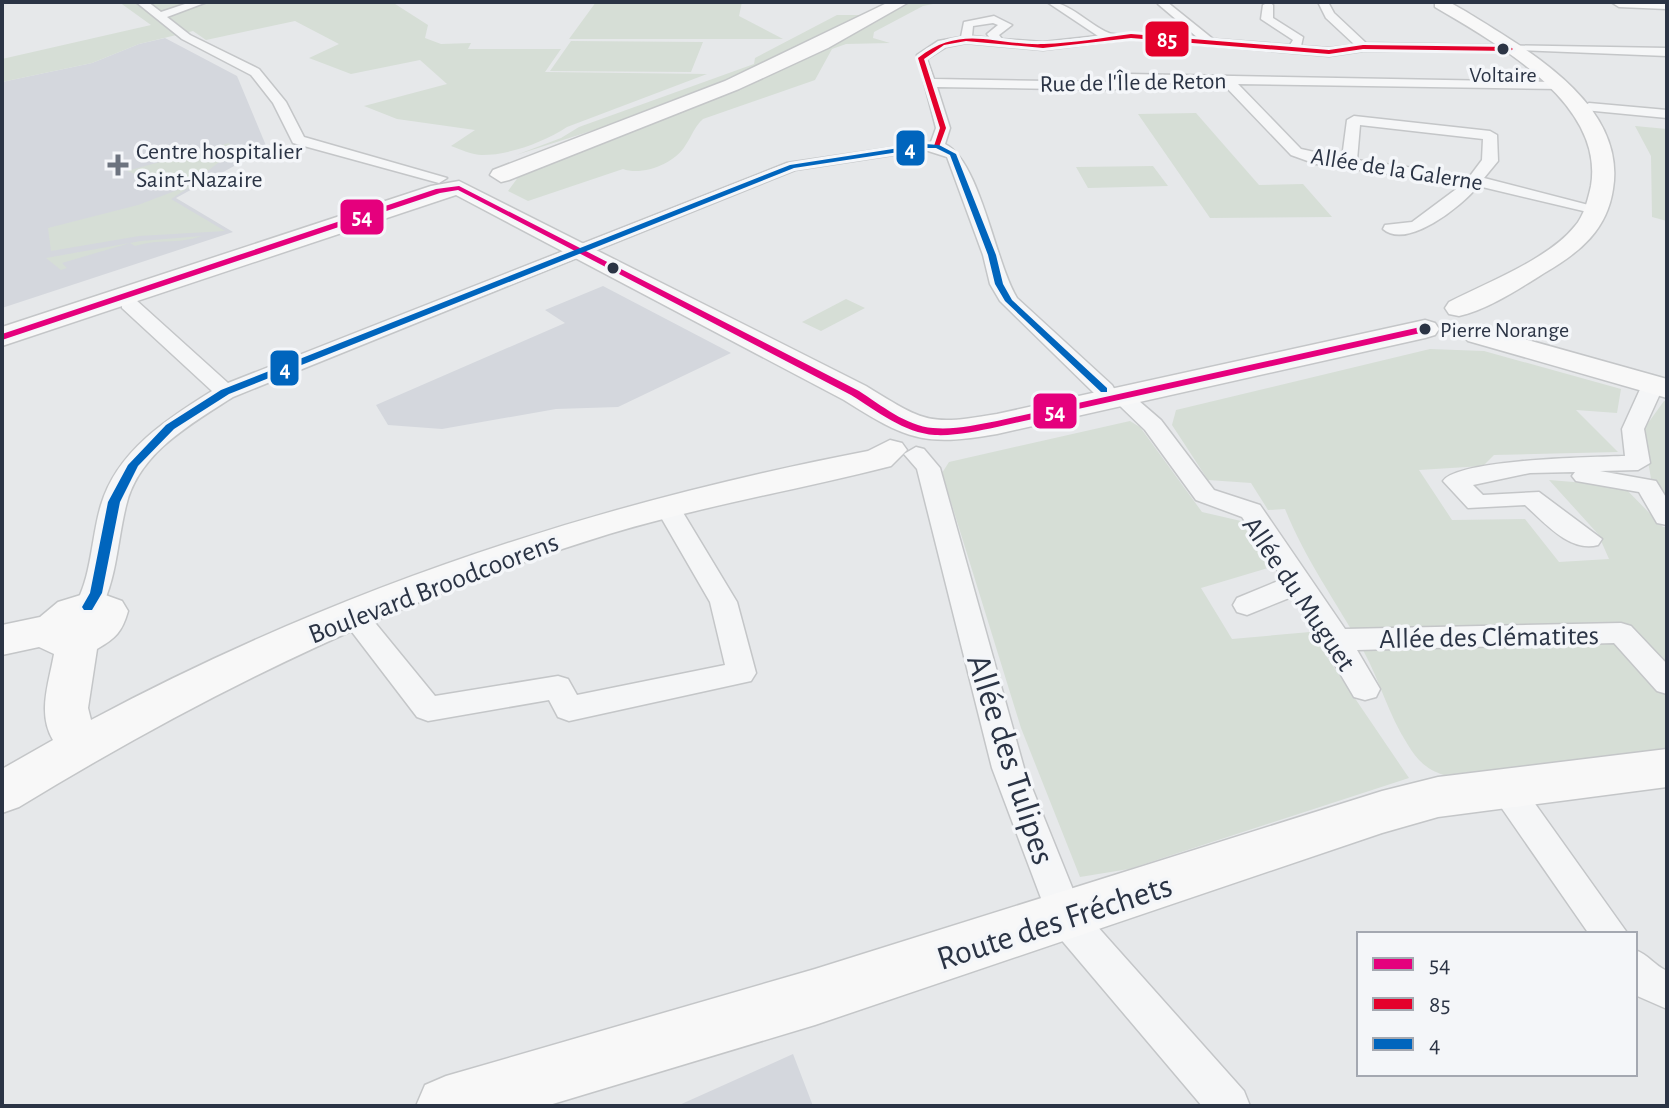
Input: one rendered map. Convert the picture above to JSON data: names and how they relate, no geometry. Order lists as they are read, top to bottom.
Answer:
{
  "streets": {
    "street": [
      "Rue de l'Île de Reton",
      "Allée de la Galerne",
      "Boulevard Broodcoorens",
      "Allée du Muguet",
      "Allée des Clématites",
      "Allée des Tulipes",
      "Route des Fréchets"
    ]
  },
  "crossings": [
    ["Rue de l'Île de Reton", "Allée de la Galerne"],
    ["Boulevard Broodcoorens", "Allée des Tulipes"],
    ["Allée du Muguet", "Allée des Clématites"],
    ["Allée des Tulipes", "Route des Fréchets"]
  ],
  "places": {
    "other": ["Voltaire", "Pierre Norange"],
    "health": ["Centre hospitalier Saint-Nazaire"]
  },
  "lines": ["transit line 85", "transit line 4", "transit line 54"],
  "legend": ["54", "85", "4"]
}
